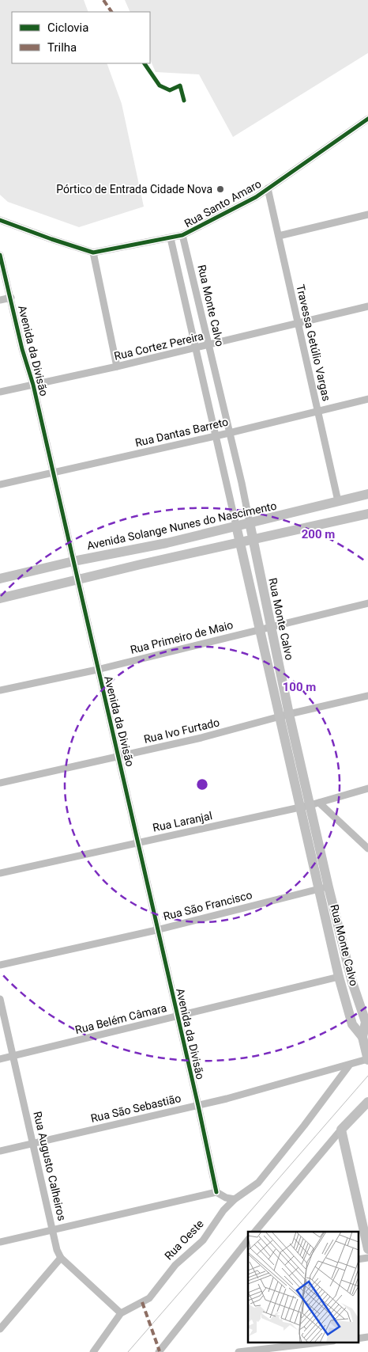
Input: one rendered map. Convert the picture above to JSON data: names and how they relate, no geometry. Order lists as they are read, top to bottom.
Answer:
{
  "streets": {
    "main road": ["Rua Monte Calvo", "Avenida Solange Nunes do Nascimento"],
    "street": [
      "Rua Santo Amaro",
      "Travessa Getúlio Vargas",
      "Rua Cortez Pereira",
      "Avenida da Divisão",
      "Rua Dantas Barreto",
      "Rua Primeiro de Maio",
      "Rua Ivo Furtado",
      "Rua Laranjal",
      "Rua São Francisco",
      "Rua Belém Câmara",
      "Rua São Sebastião",
      "Rua Augusto Calheiros",
      "Rua Oeste"
    ]
  },
  "crossings": [
    ["Rua Santo Amaro", "Rua Monte Calvo"],
    ["Rua Santo Amaro", "Travessa Getúlio Vargas"],
    ["Rua Monte Calvo", "Rua Cortez Pereira"],
    ["Rua Monte Calvo", "Rua Dantas Barreto"],
    ["Rua Monte Calvo", "Avenida Solange Nunes do Nascimento"],
    ["Rua Monte Calvo", "Rua Primeiro de Maio"],
    ["Rua Monte Calvo", "Rua Ivo Furtado"],
    ["Rua Monte Calvo", "Rua Laranjal"],
    ["Rua Monte Calvo", "Rua São Francisco"],
    ["Rua Monte Calvo", "Rua Belém Câmara"],
    ["Travessa Getúlio Vargas", "Rua Cortez Pereira"],
    ["Travessa Getúlio Vargas", "Rua Dantas Barreto"],
    ["Travessa Getúlio Vargas", "Avenida Solange Nunes do Nascimento"],
    ["Rua Cortez Pereira", "Avenida da Divisão"],
    ["Avenida da Divisão", "Rua Dantas Barreto"],
    ["Avenida da Divisão", "Avenida Solange Nunes do Nascimento"],
    ["Avenida da Divisão", "Rua Primeiro de Maio"],
    ["Avenida da Divisão", "Rua Ivo Furtado"],
    ["Avenida da Divisão", "Rua Laranjal"],
    ["Avenida da Divisão", "Rua São Francisco"],
    ["Avenida da Divisão", "Rua Belém Câmara"],
    ["Avenida da Divisão", "Rua São Sebastião"],
    ["Rua Belém Câmara", "Rua Augusto Calheiros"],
    ["Rua São Sebastião", "Rua Augusto Calheiros"],
    ["Rua São Sebastião", "Rua Oeste"]
  ],
  "places": ["Pórtico de Entrada Cidade Nova"],
  "legend": ["Ciclovia", "Trilha"],
  "rings": ["200 m", "100 m"]
}
